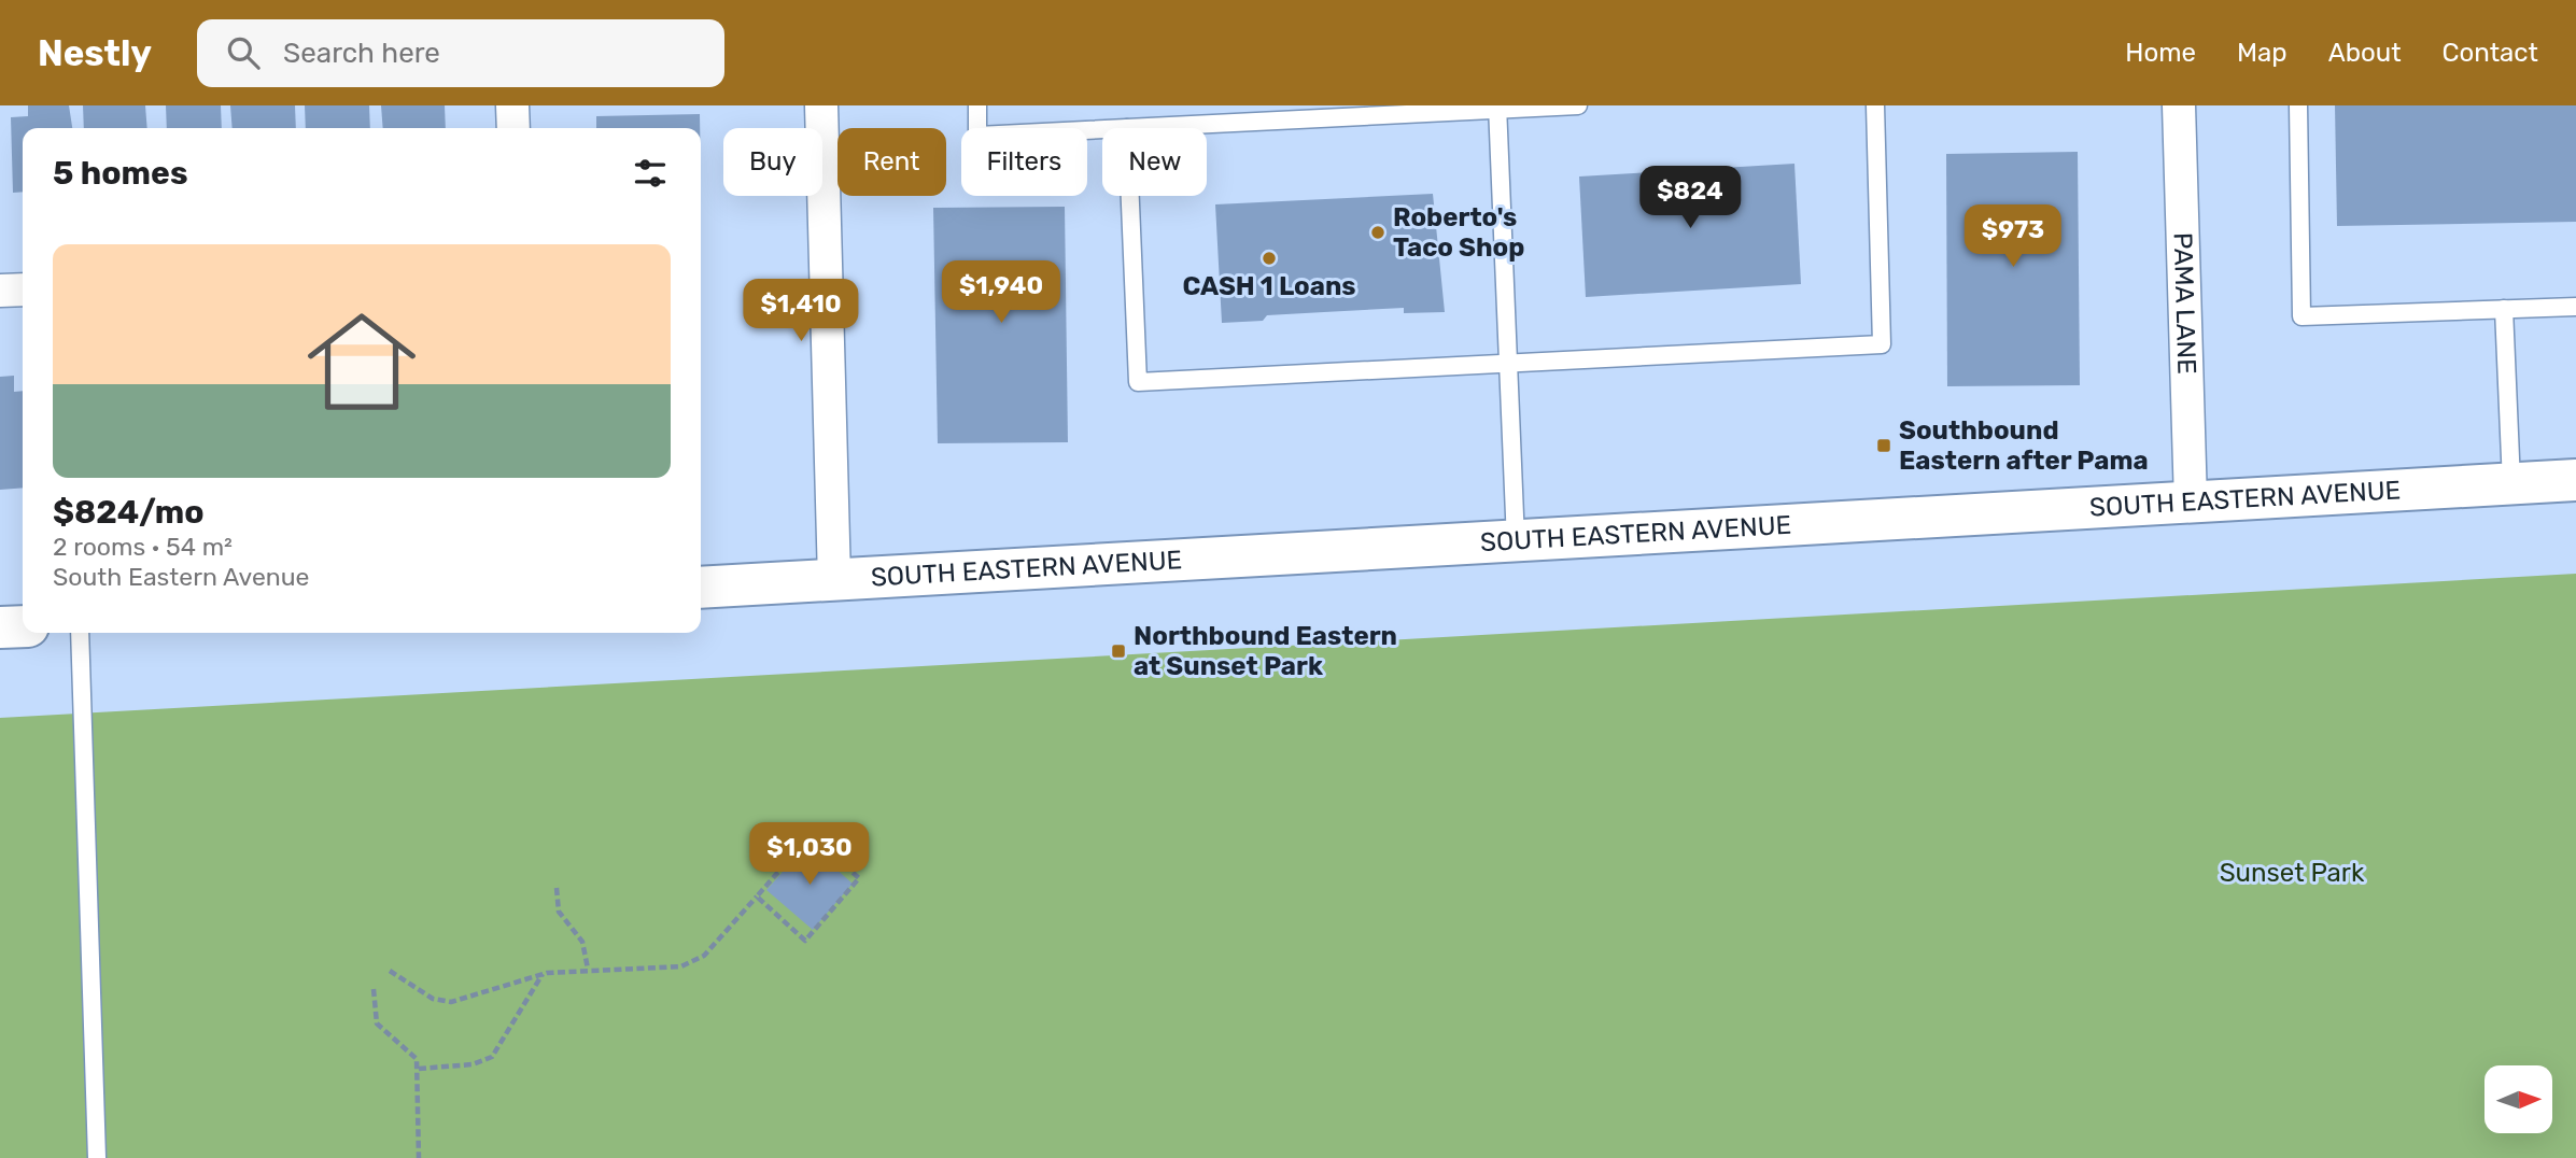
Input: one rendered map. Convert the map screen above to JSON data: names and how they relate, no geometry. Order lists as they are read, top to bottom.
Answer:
{
  "streets": {
    "main road": ["SOUTH EASTERN AVENUE"],
    "street": ["PAMA LANE"]
  },
  "crossings": [
    ["PAMA LANE", "SOUTH EASTERN AVENUE"]
  ],
  "parks": ["Sunset Park"],
  "places": {
    "other": ["Roberto's Taco Shop", "CASH 1 Loans"],
    "transit": ["Southbound Eastern after Pama", "Northbound Eastern at Sunset Park"]
  },
  "north": "right",
  "page": {
    "header": "Nestly",
    "search": "Search here",
    "nav": [
      "Home",
      "Map",
      "About",
      "Contact"
    ],
    "chip": [
      "Buy",
      "Rent",
      "Filters",
      "New"
    ],
    "heading": "5 homes",
    "price": [
      "$824",
      "$973",
      "$1,940",
      "$1,410",
      "$1,030"
    ],
    "list": [
      {
        "name": "$824/mo",
        "note": "2 rooms · 54 m² · South Eastern Avenue"
      }
    ]
  }
}
